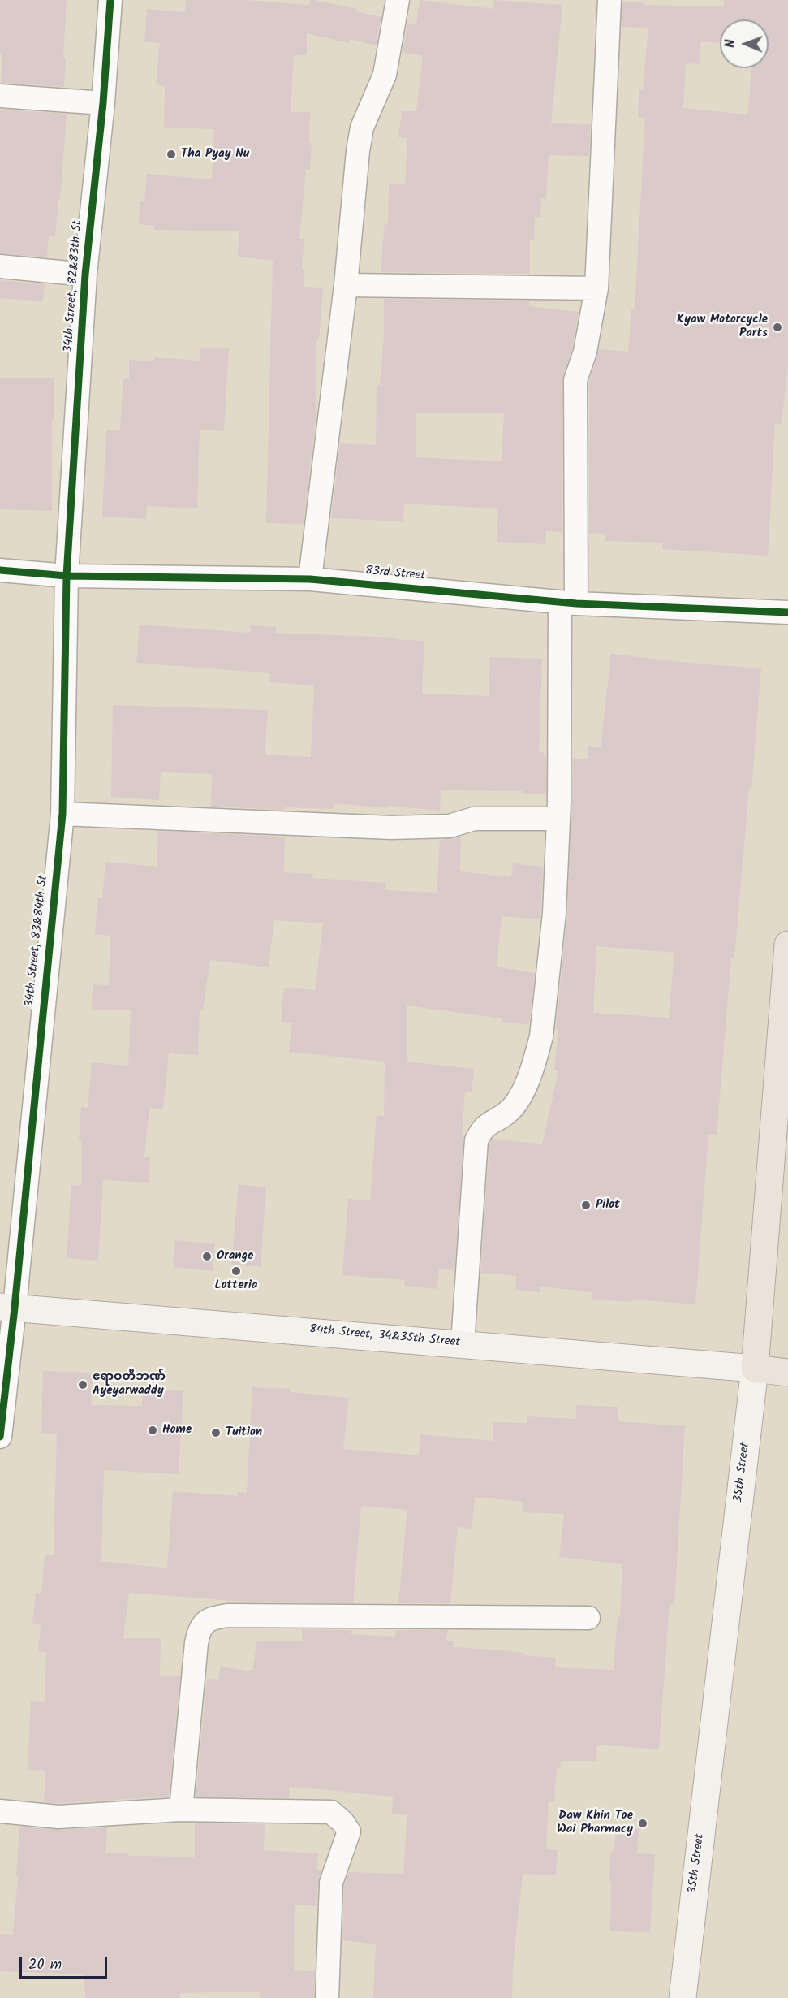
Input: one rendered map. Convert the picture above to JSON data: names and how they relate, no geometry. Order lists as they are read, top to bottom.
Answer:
{
  "streets": {
    "main road": ["84th Street, 34&35th Street", "35th Street"],
    "street": ["34th Street, 82&83th St", "83rd Street", "34th Street, 83&84th St"]
  },
  "crossings": [
    ["34th Street, 82&83th St", "83rd Street"],
    ["34th Street, 82&83th St", "34th Street, 83&84th St"],
    ["83rd Street", "34th Street, 83&84th St"],
    ["34th Street, 83&84th St", "84th Street, 34&35th Street"],
    ["84th Street, 34&35th Street", "35th Street"]
  ],
  "places": [
    "Tha Pyay Nu",
    "Kyaw Motorcycle Parts",
    "Pilot",
    "Orange",
    "Lotteria",
    "ဧရာဝတီဘဏ် Ayeyarwaddy",
    "Home",
    "Tuition",
    "Daw Khin Toe Wai Pharmacy"
  ],
  "scale_bar": "20 m",
  "north": "left"
}
